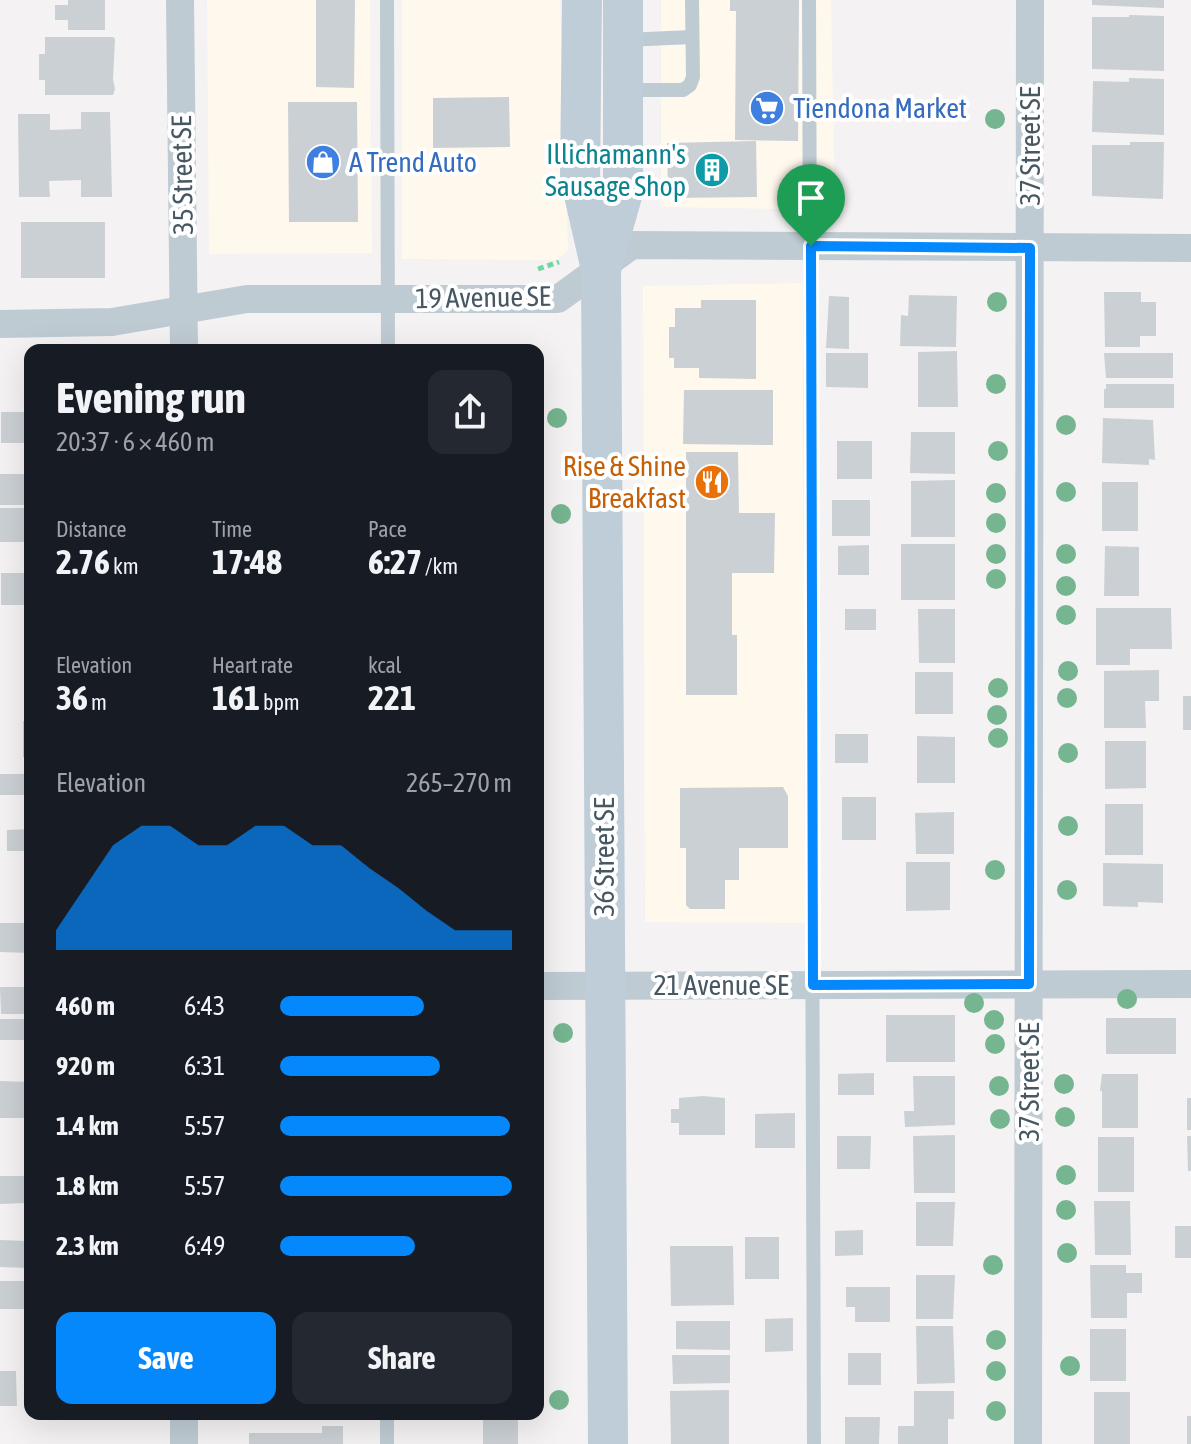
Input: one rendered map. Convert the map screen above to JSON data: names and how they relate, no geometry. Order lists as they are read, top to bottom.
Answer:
{
  "streets": {
    "main road": ["36 Street SE"],
    "street": [
      "37 Street SE",
      "35 Street SE",
      "19 Avenue SE",
      "21 Avenue SE"
    ]
  },
  "crossings": [
    ["37 Street SE", "19 Avenue SE"],
    ["37 Street SE", "21 Avenue SE"],
    ["35 Street SE", "19 Avenue SE"],
    ["19 Avenue SE", "36 Street SE"],
    ["36 Street SE", "21 Avenue SE"]
  ],
  "places": {
    "supermarket": ["Tiendona Market"],
    "shop": ["A Trend Auto"],
    "building": ["Illichamann's Sausage Shop"],
    "restaurant": ["Rise & Shine Breakfast"]
  },
  "page": {
    "heading": ["Evening run", "20:37 · 6 × 460 m"],
    "stats": [
      ["Distance", "2.76 km"],
      ["Time", "17:48"],
      ["Pace", "6:27 /km"],
      ["Elevation", "36 m"],
      ["Heart rate", "161 bpm"],
      ["kcal", "221"]
    ],
    "chart": ["Elevation", "265–270 m"],
    "list": [
      {
        "name": "460 m",
        "note": "6:43"
      },
      {
        "name": "920 m",
        "note": "6:31"
      },
      {
        "name": "1.4 km",
        "note": "5:57"
      },
      {
        "name": "1.8 km",
        "note": "5:57"
      },
      {
        "name": "2.3 km",
        "note": "6:49"
      }
    ],
    "buttons": ["Save", "Share"]
  }
}
